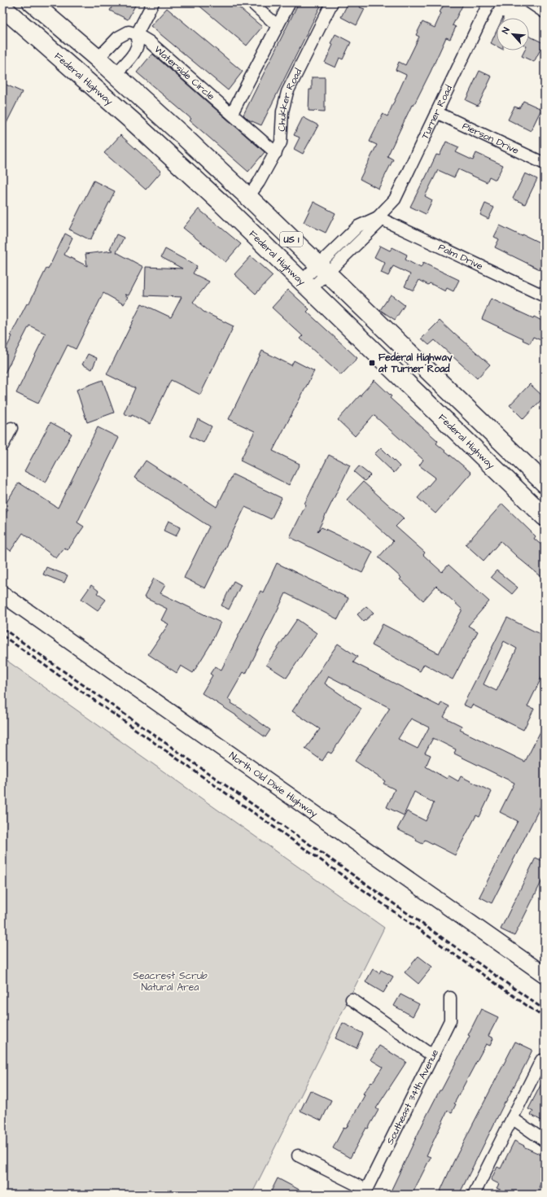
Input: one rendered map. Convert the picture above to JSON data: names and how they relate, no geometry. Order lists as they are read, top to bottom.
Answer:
{
  "streets": {
    "main road": ["Federal Highway", "US 1"],
    "street": [
      "Waterside Circle",
      "Chukker Road",
      "Turner Road",
      "Pierson Drive",
      "Palm Drive",
      "North Old Dixie Highway",
      "Southeast 34th Avenue"
    ]
  },
  "crossings": [
    ["Waterside Circle", "Chukker Road"],
    ["Federal Highway", "Turner Road"],
    ["Chukker Road", "US 1"],
    ["Turner Road", "Pierson Drive"],
    ["Turner Road", "US 1"],
    ["Turner Road", "Palm Drive"]
  ],
  "parks": ["Seacrest Scrub Natural Area"],
  "places": {
    "transit": ["Federal Highway at Turner Road"]
  },
  "north": "top left"
}
